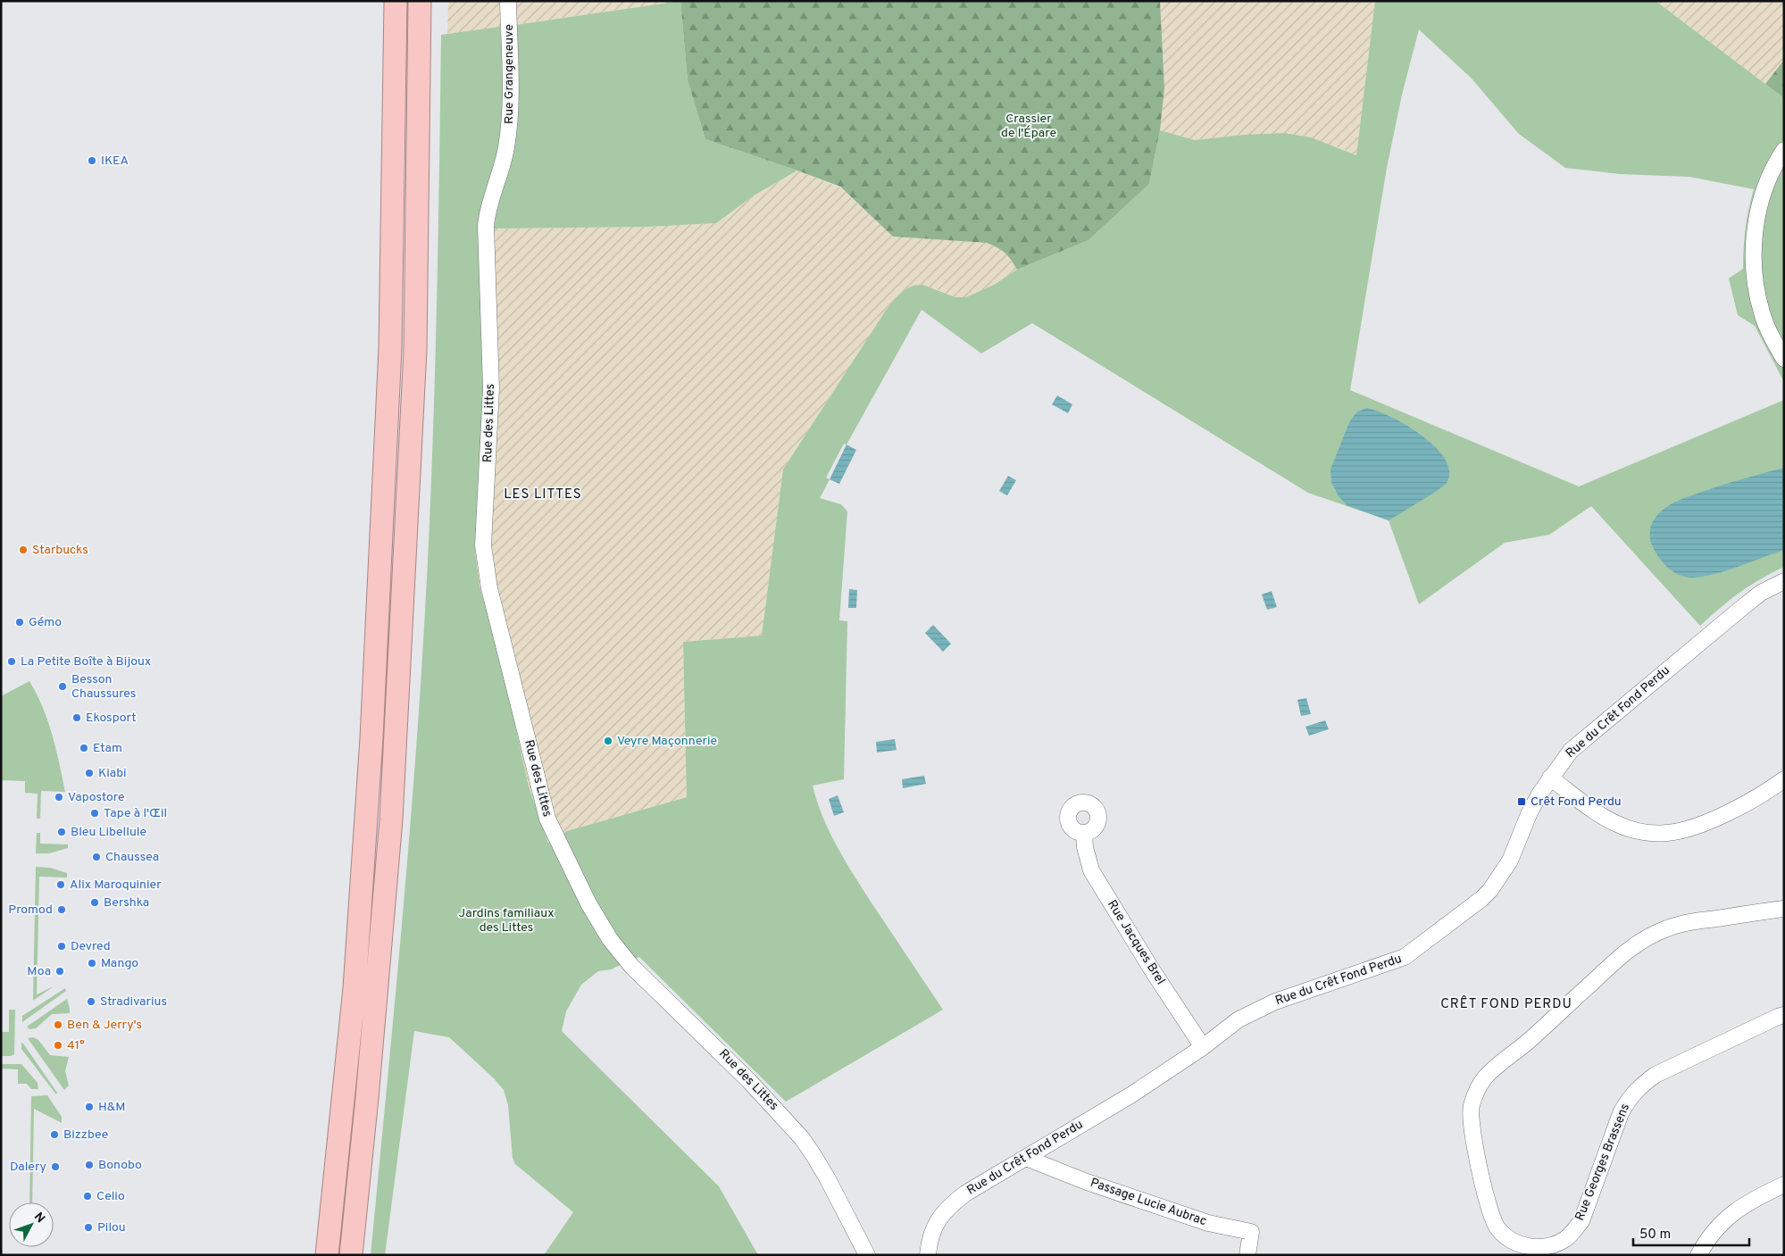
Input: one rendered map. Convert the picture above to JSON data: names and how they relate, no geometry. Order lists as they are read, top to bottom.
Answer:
{
  "streets": {
    "street": [
      "Rue Grangeneuve",
      "Rue des Littes",
      "Rue du Crêt Fond Perdu",
      "Rue Jacques Brel",
      "Rue Georges Brassens",
      "Passage Lucie Aubrac"
    ]
  },
  "crossings": [
    ["Rue Grangeneuve", "Rue des Littes"],
    ["Rue du Crêt Fond Perdu", "Rue Jacques Brel"],
    ["Rue du Crêt Fond Perdu", "Passage Lucie Aubrac"]
  ],
  "districts": ["LES LITTES", "CRÊT FOND PERDU"],
  "parks": ["Crassier de l'Épare", "Jardins familiaux des Littes"],
  "places": {
    "other": [
      "IKEA",
      "Starbucks",
      "Gémo",
      "La Petite Boîte à Bijoux",
      "Besson Chaussures",
      "Ekosport",
      "Veyre Maçonnerie",
      "Etam",
      "Kiabi",
      "Vapostore",
      "Tape à l'Œil",
      "Bleu Libellule",
      "Chaussea",
      "Alix Maroquinier",
      "Bershka",
      "Promod",
      "Devred",
      "Mango",
      "Moa",
      "Stradivarius",
      "Ben & Jerry's",
      "41°",
      "H&M",
      "Bizzbee",
      "Bonobo",
      "Dalery",
      "Celio",
      "Pilou"
    ],
    "transit": ["Crêt Fond Perdu"]
  },
  "scale_bar": "50 m",
  "north": "top right"
}
